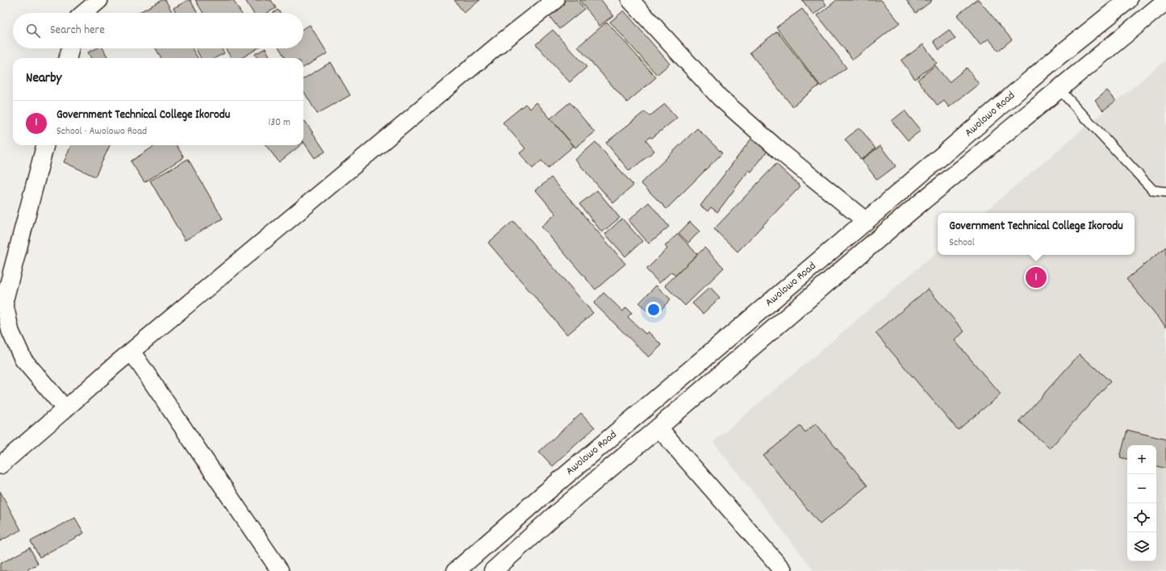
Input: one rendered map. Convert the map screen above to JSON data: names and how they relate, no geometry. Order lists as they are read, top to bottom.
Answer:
{
  "streets": {
    "main road": ["Awolowo Road"]
  },
  "page": {
    "search": "Search here",
    "heading": "Nearby",
    "list": [
      {
        "mark": "1",
        "name": "Government Technical College Ikorodu",
        "note": "School · Awolowo Road",
        "value": "130 m"
      }
    ],
    "popup": ["Government Technical College Ikorodu", "School"],
    "pins": "1",
    "map_buttons": ["+", "−"]
  }
}
